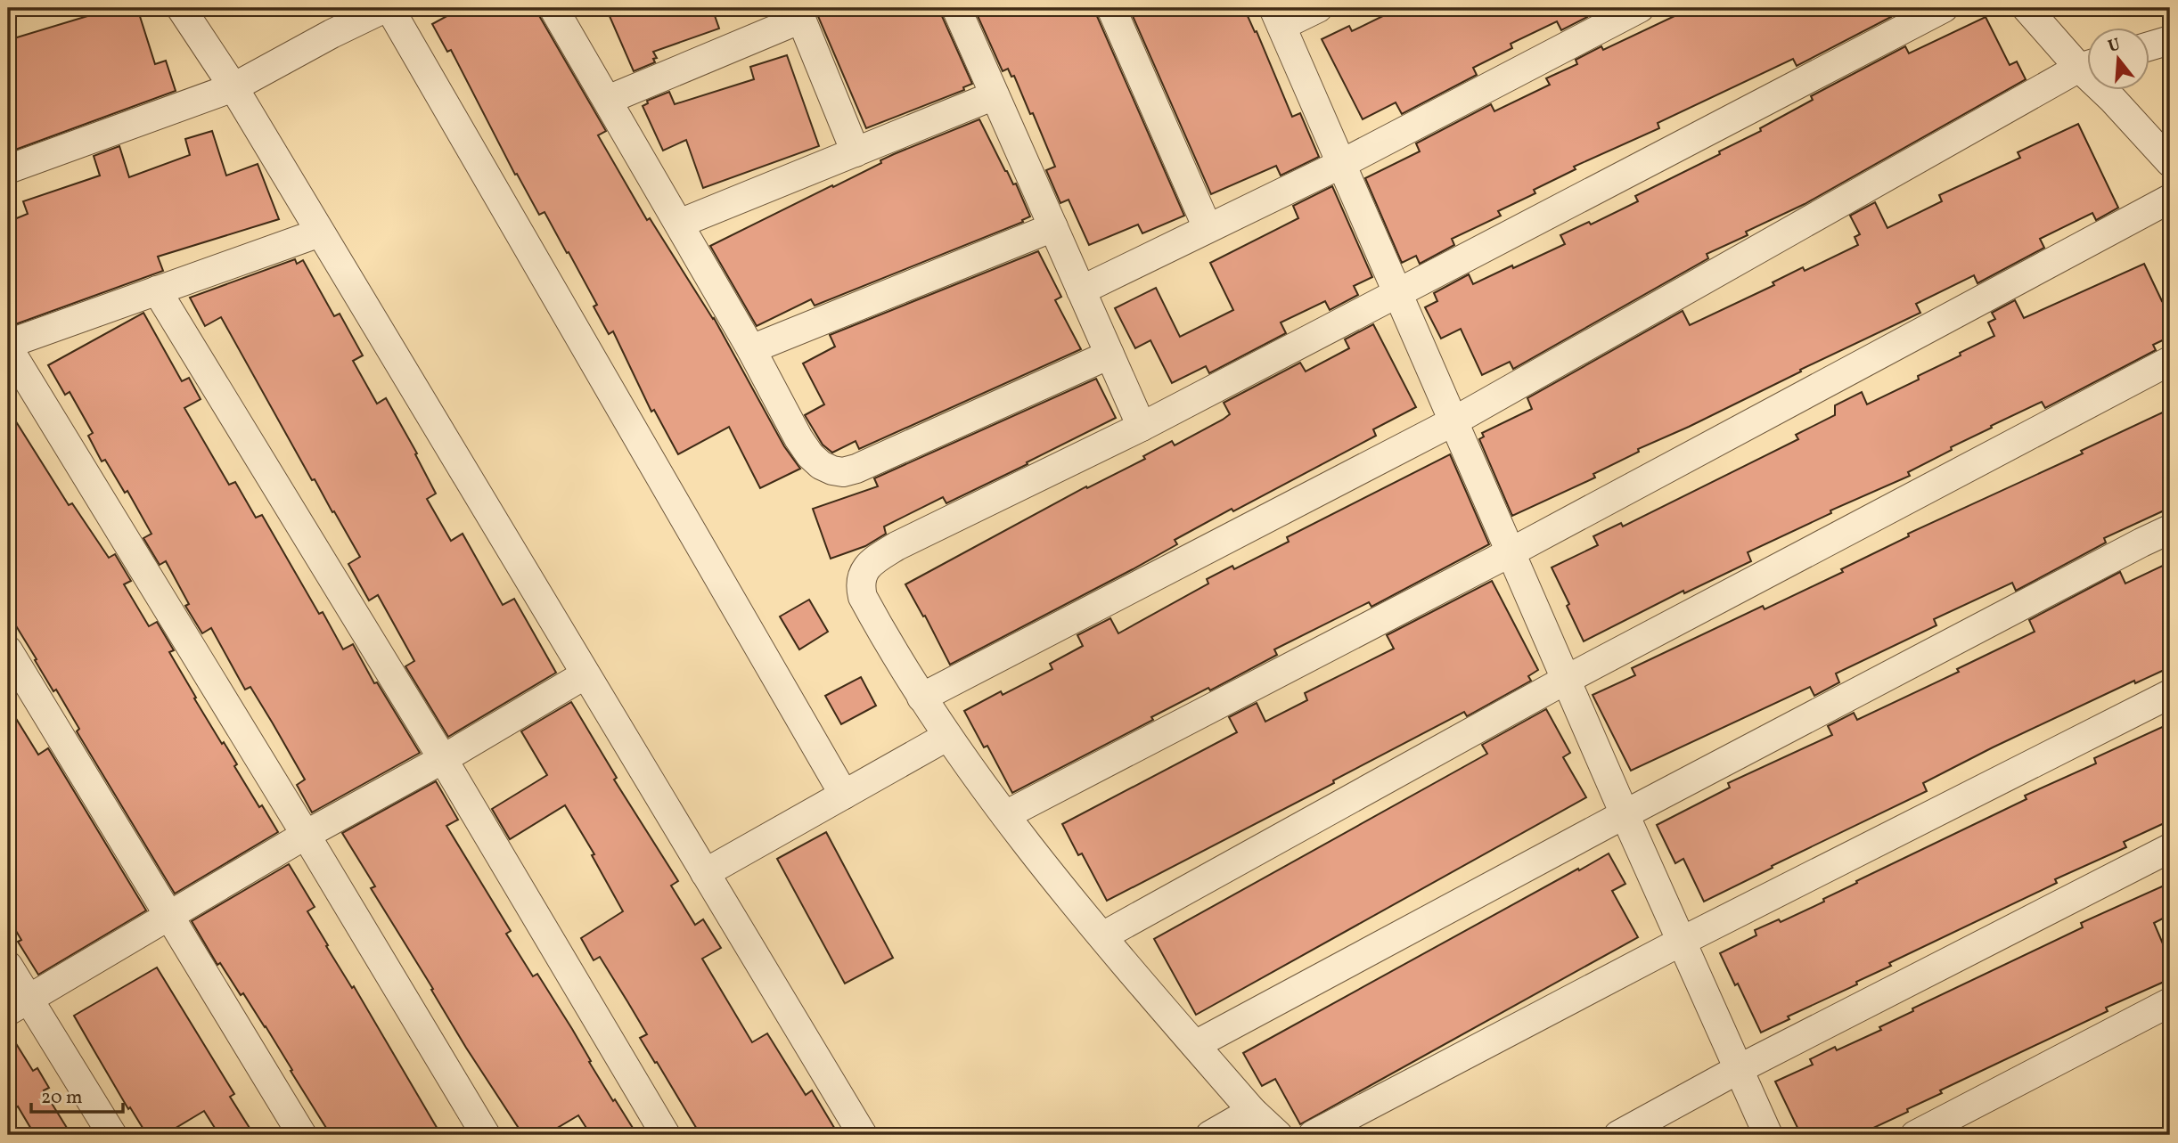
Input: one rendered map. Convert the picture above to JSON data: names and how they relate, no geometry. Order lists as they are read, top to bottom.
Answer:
{
  "scale_bar": "20 m",
  "north": "top"
}
